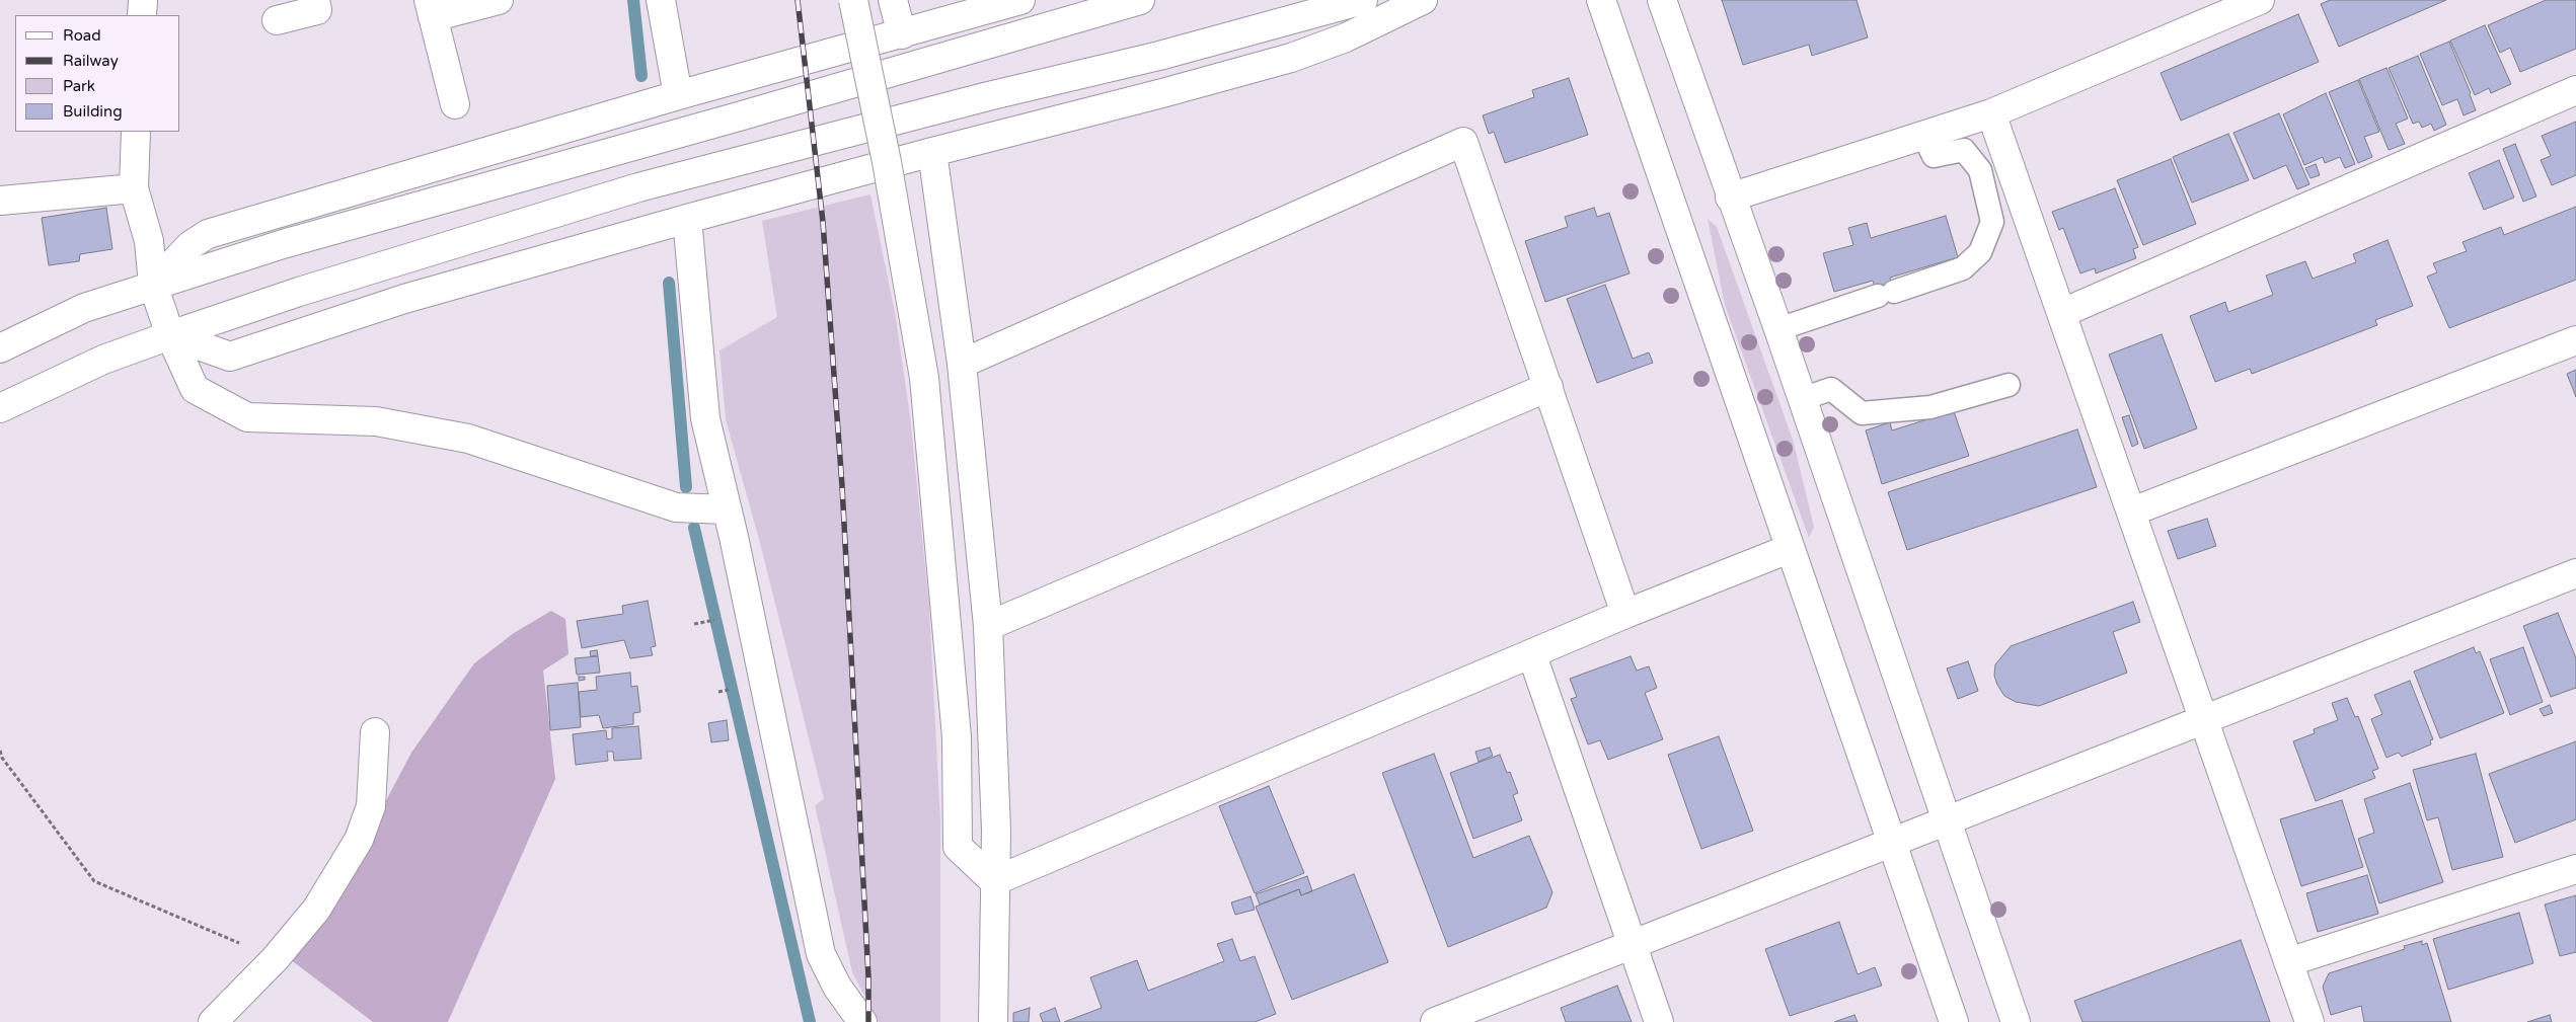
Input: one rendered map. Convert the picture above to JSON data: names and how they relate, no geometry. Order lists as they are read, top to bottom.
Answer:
{
  "legend": [
    "Road",
    "Railway",
    "Park",
    "Building"
  ]
}
